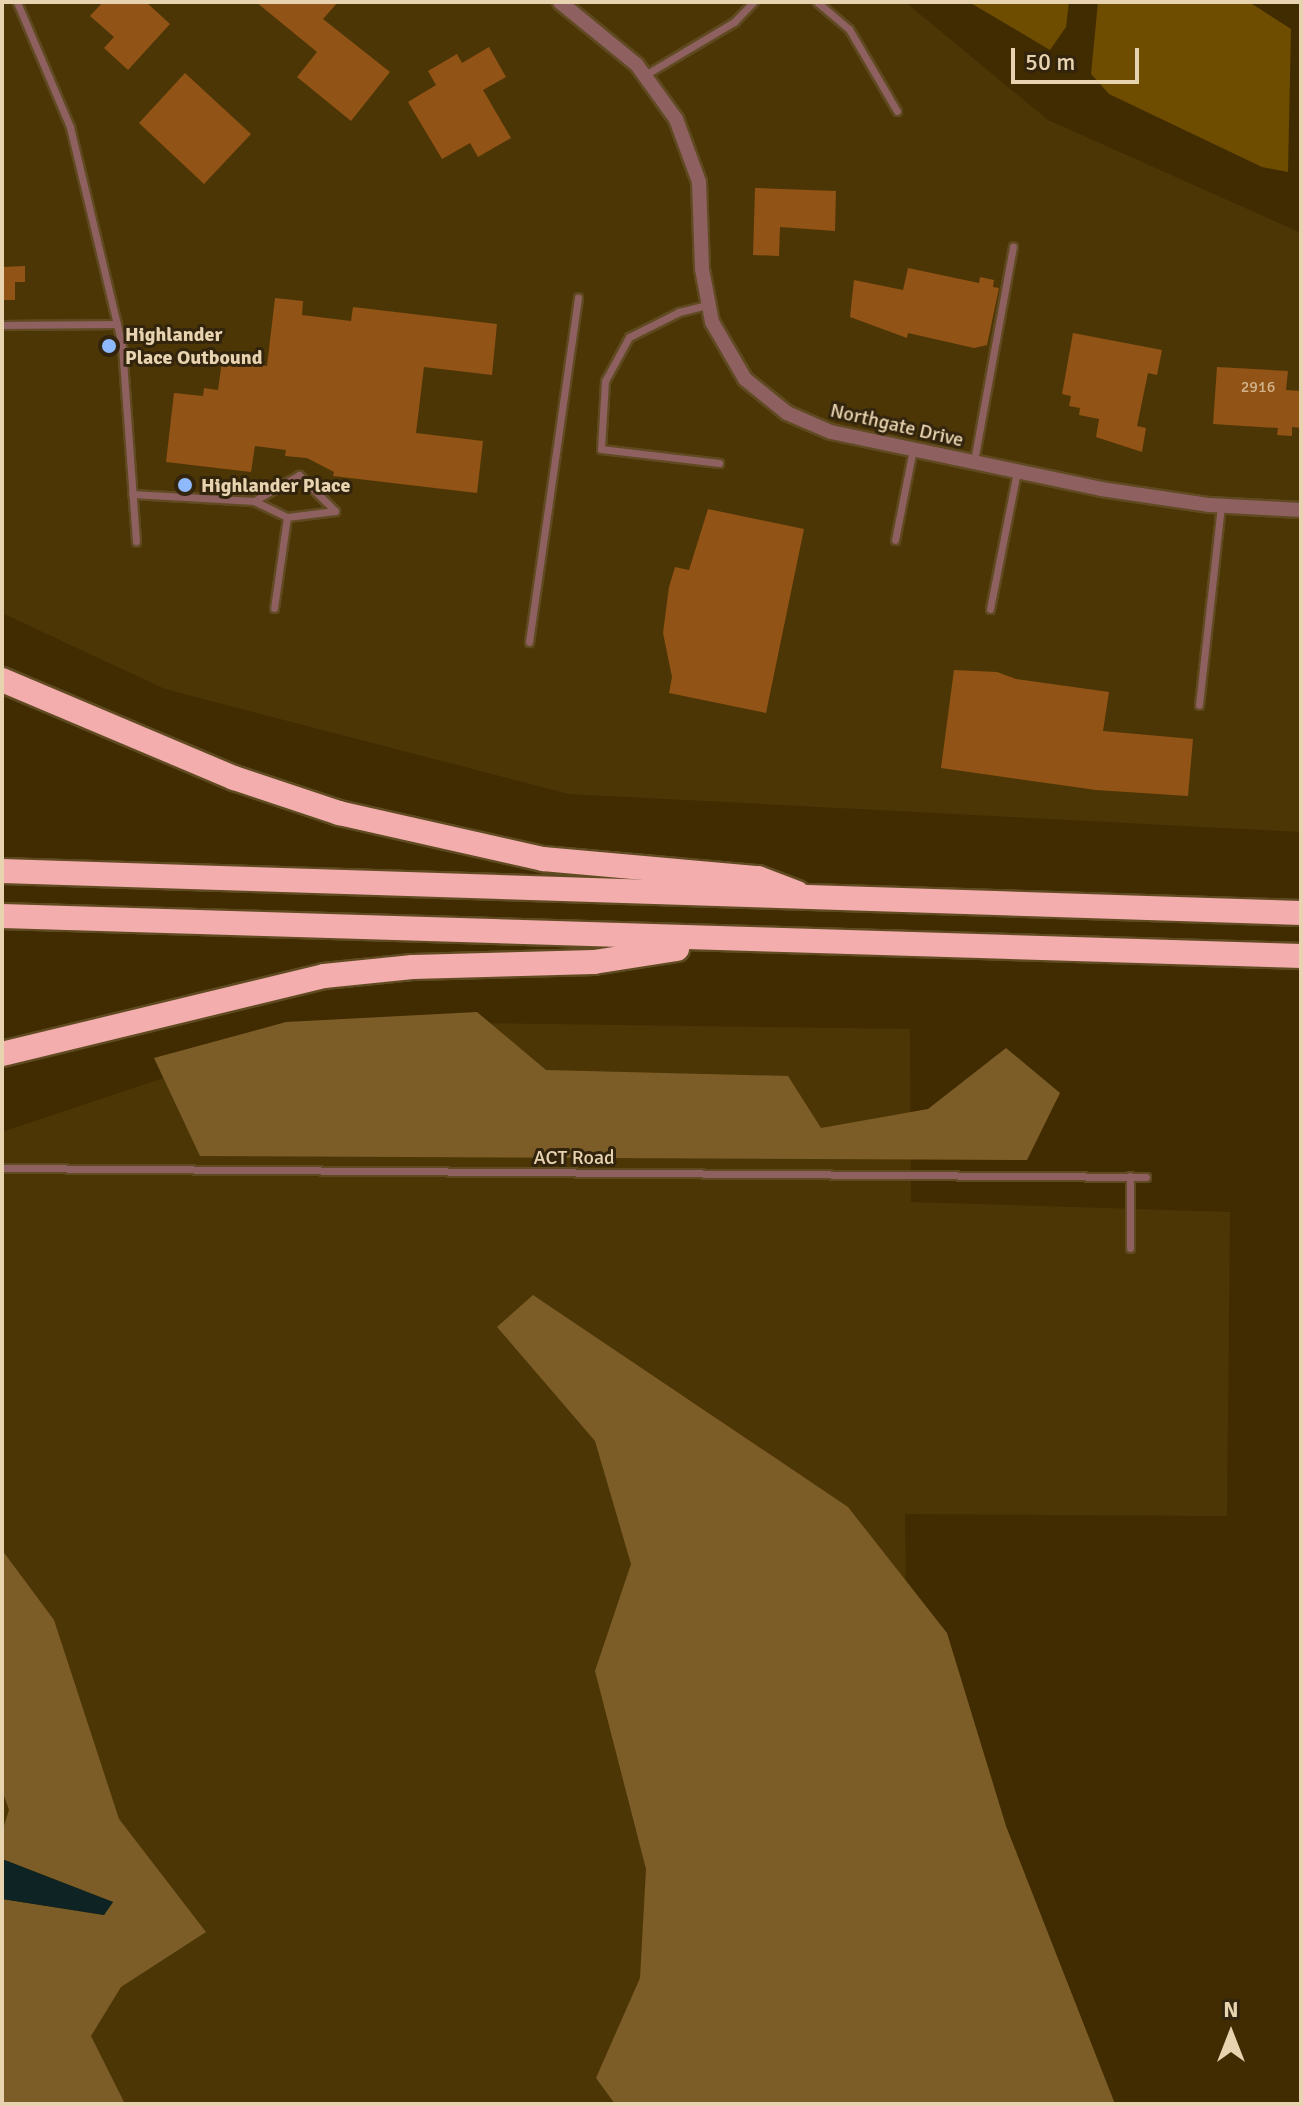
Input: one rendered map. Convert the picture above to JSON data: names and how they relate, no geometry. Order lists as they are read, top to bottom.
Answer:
{
  "streets": {
    "street": ["Northgate Drive"],
    "lane": ["ACT Road"]
  },
  "places": ["Highlander Place Outbound", "Highlander Place"],
  "house_numbers": ["2916"],
  "scale_bar": "50 m",
  "north": "top"
}
